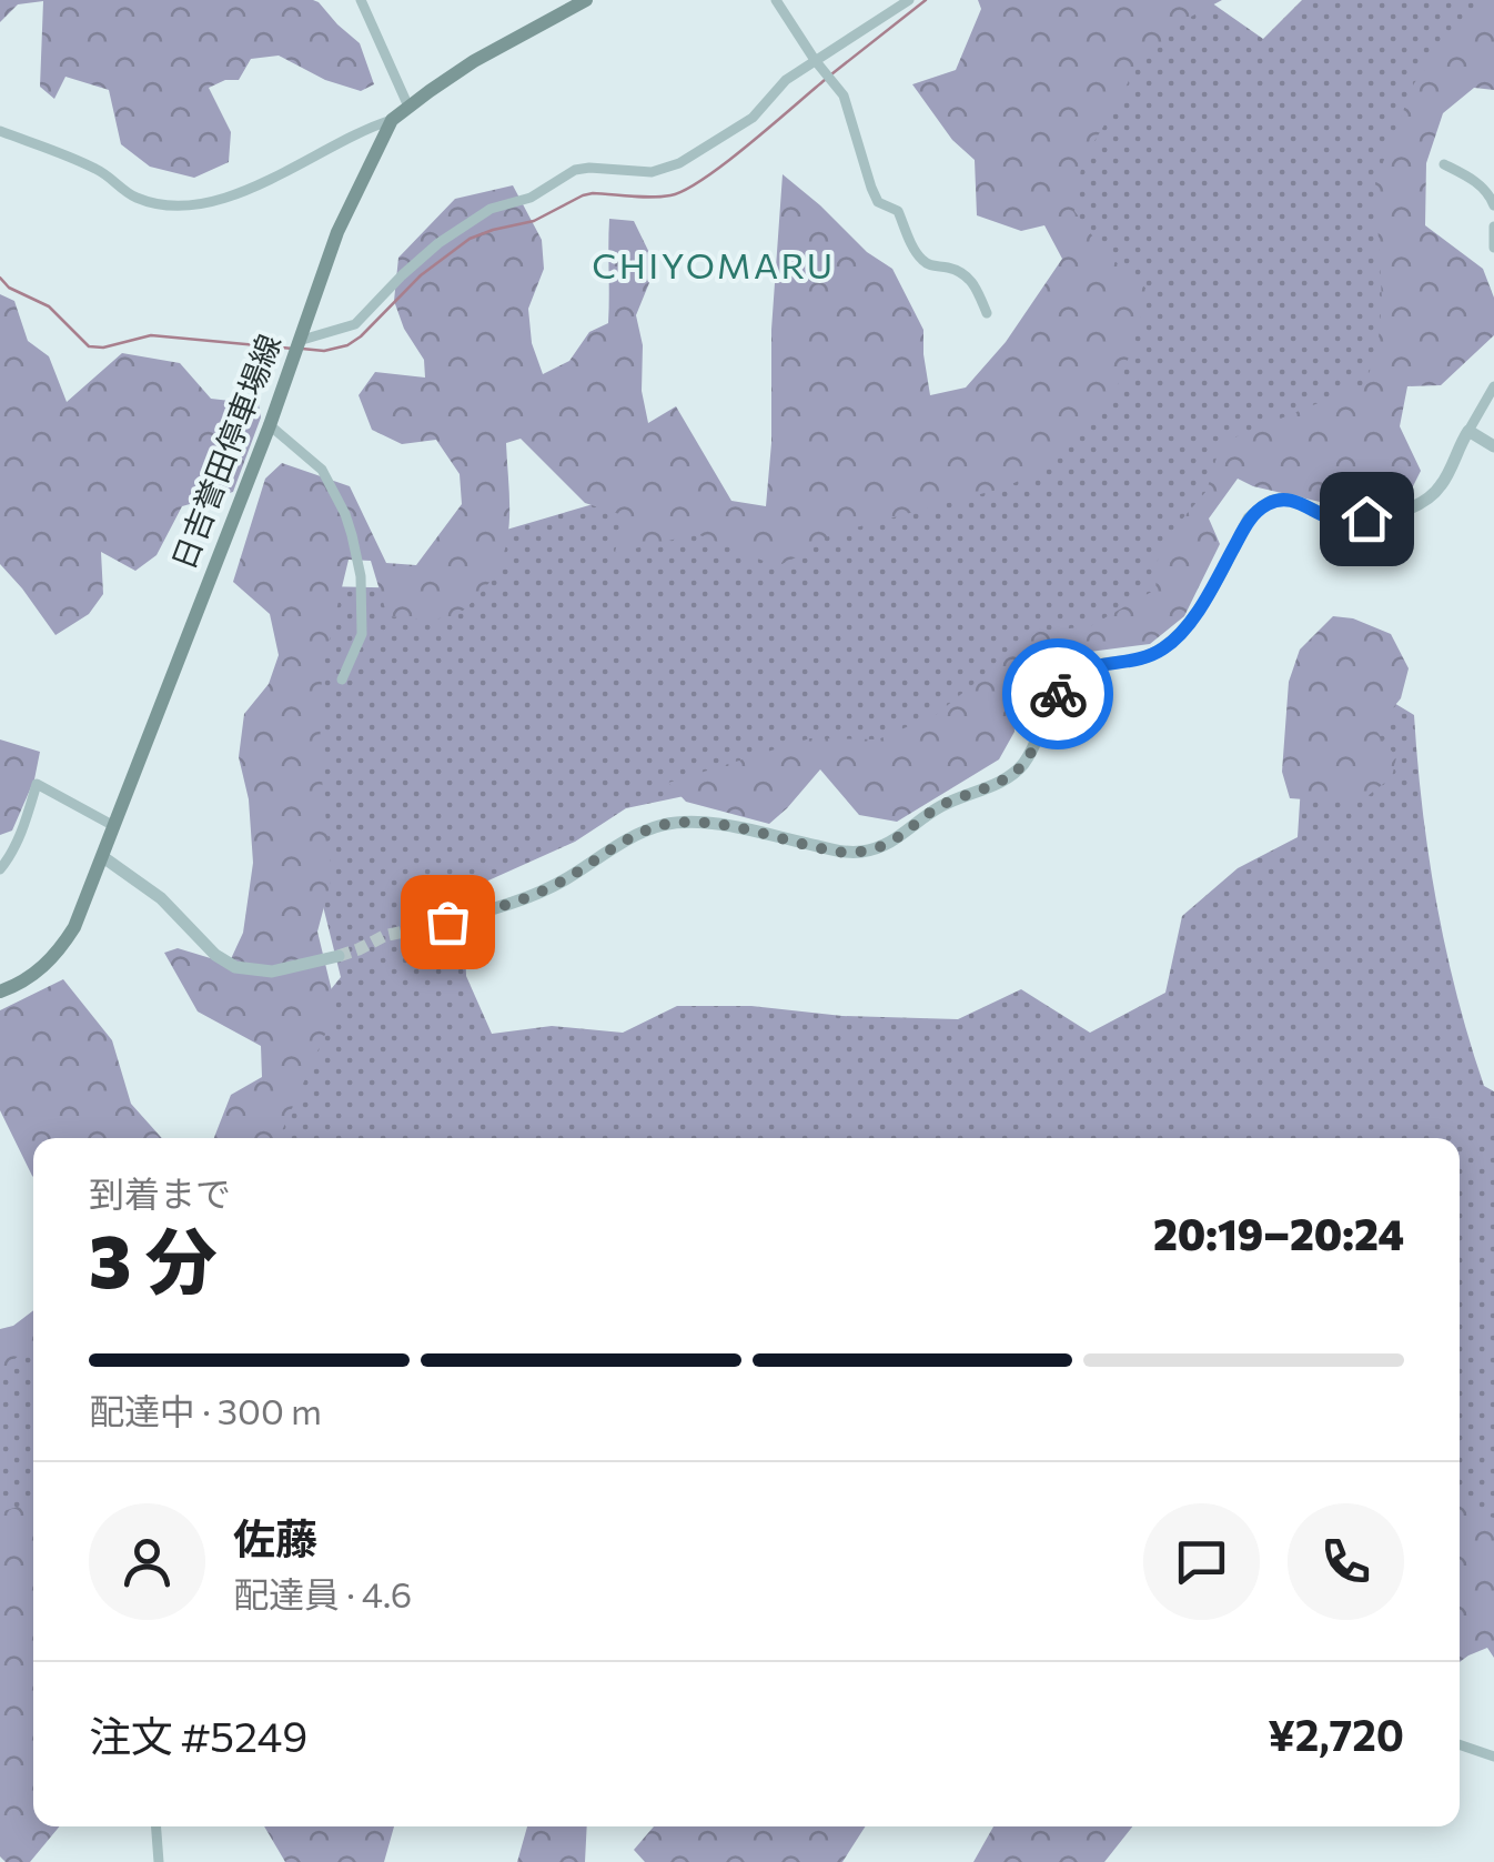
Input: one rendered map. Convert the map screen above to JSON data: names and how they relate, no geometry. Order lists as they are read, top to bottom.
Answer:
{
  "streets": {
    "main road": ["日吉誉田停車場線"]
  },
  "districts": ["CHIYOMARU"],
  "page": {
    "heading": ["3 分", "到着まで", "20:19–20:24"],
    "panel": [
      "佐藤",
      "配達員 · 4.6",
      "注文 #5249",
      "¥2,720"
    ],
    "bar": "配達中 · 300 m"
  }
}
